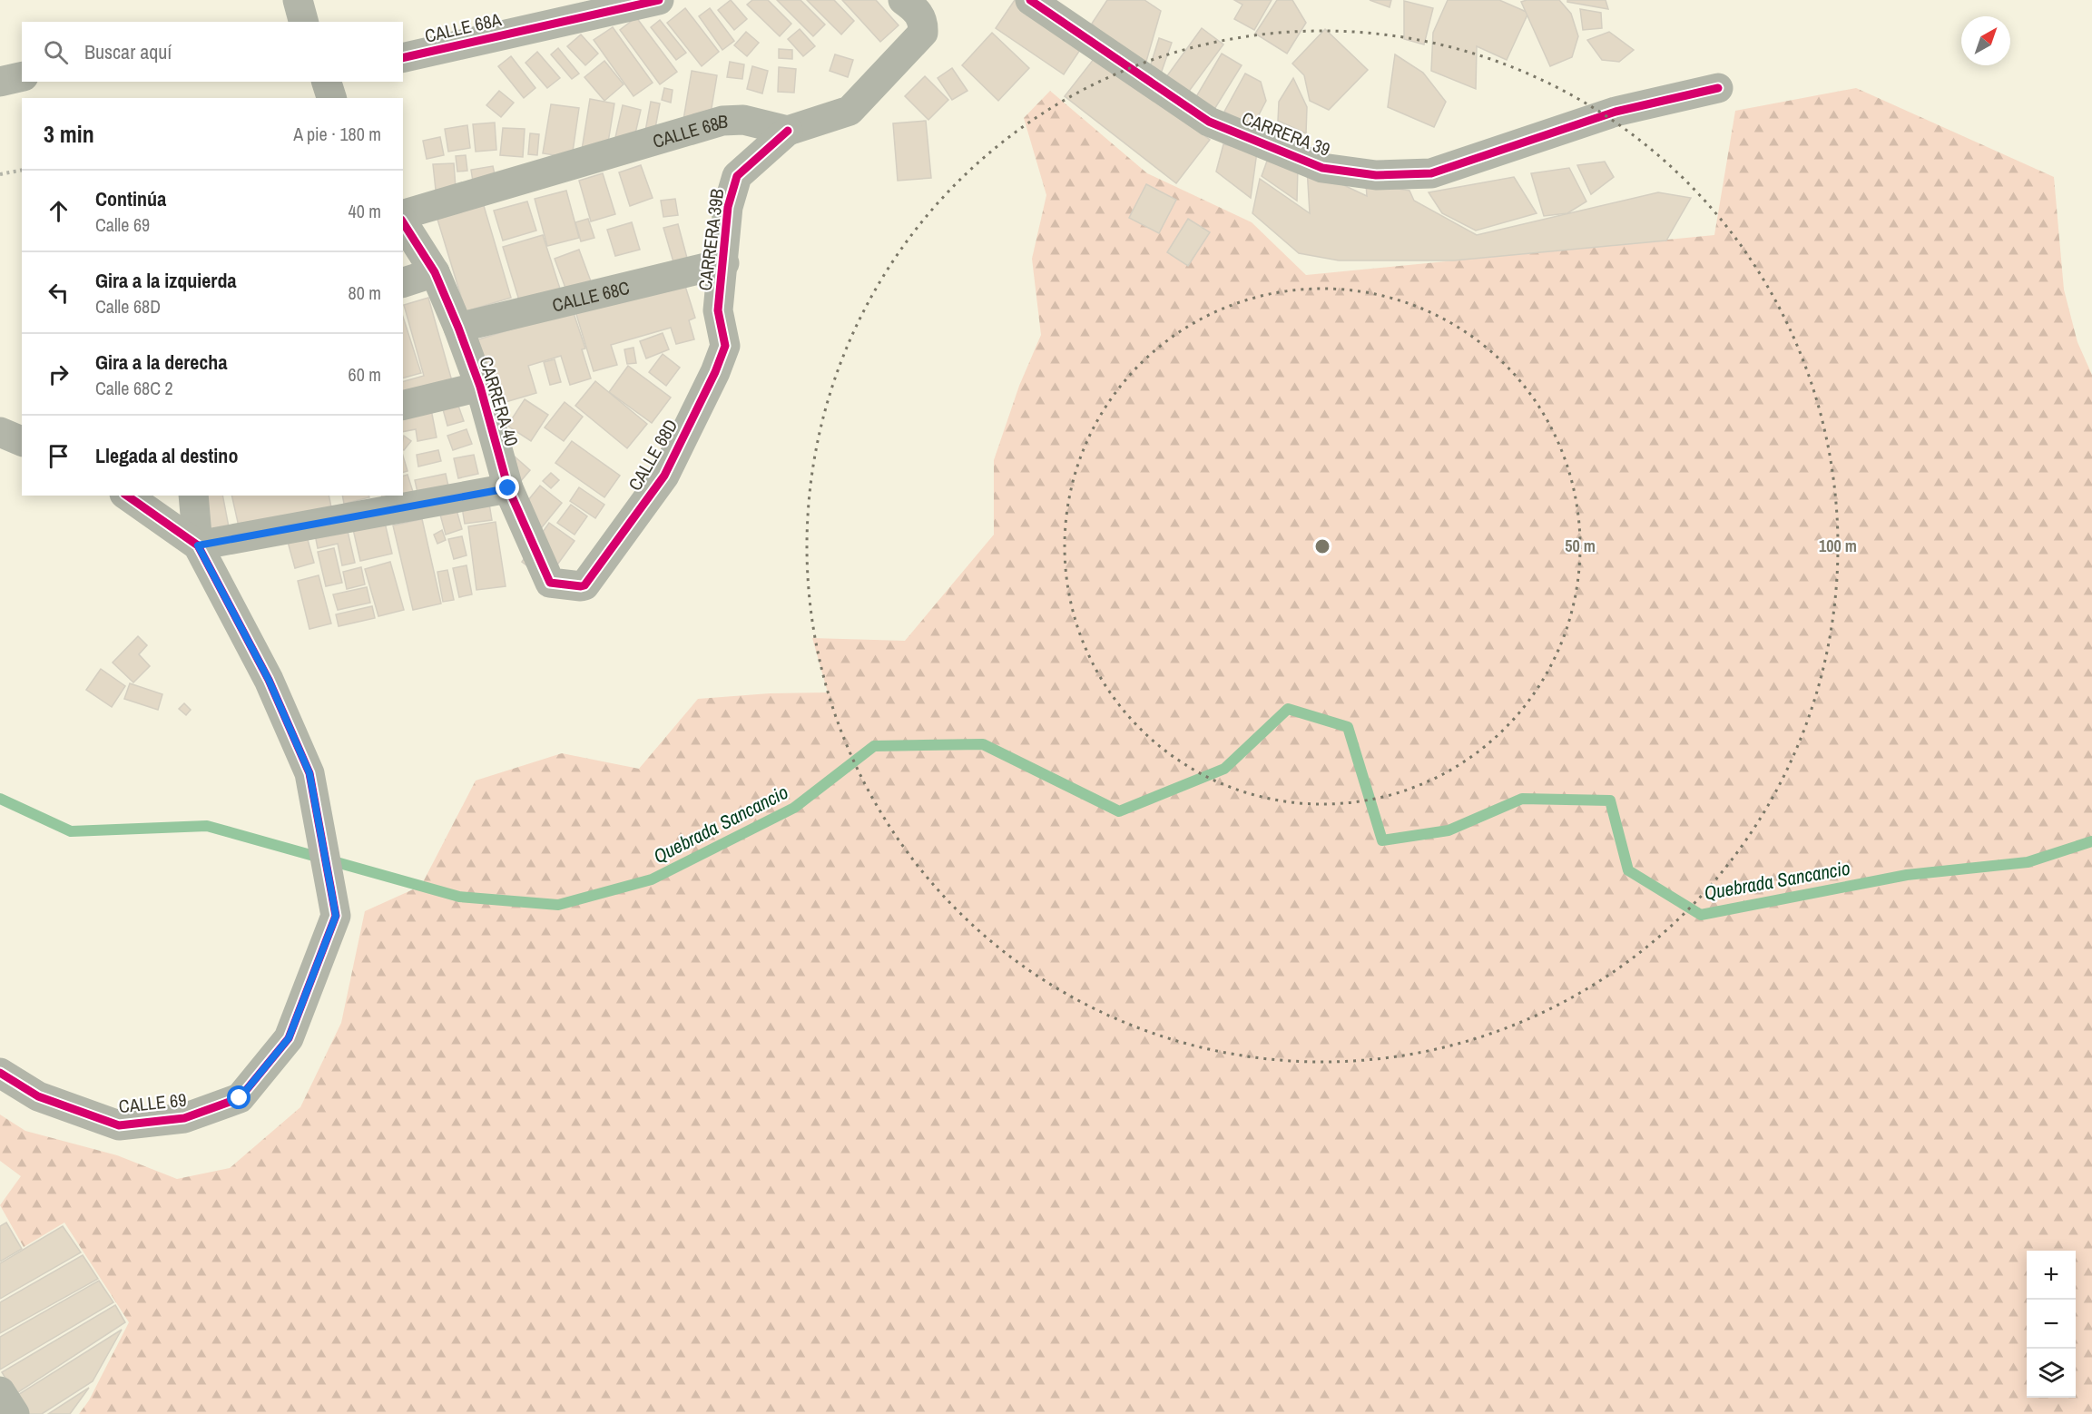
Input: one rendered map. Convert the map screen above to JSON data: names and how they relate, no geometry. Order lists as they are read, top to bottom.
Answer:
{
  "streets": {
    "street": [
      "CALLE 68A",
      "CALLE 68B",
      "CARRERA 39",
      "CARRERA 39B",
      "CALLE 68C",
      "CARRERA 40",
      "CALLE 68D",
      "CALLE 69"
    ]
  },
  "crossings": [
    ["CALLE 68B", "CARRERA 39B"],
    ["CARRERA 39B", "CALLE 68C"],
    ["CARRERA 39B", "CALLE 68D"],
    ["CALLE 68C", "CARRERA 40"],
    ["CARRERA 40", "CALLE 68D"]
  ],
  "water": ["Quebrada Sancancio"],
  "north": "top right",
  "page": {
    "search": "Buscar aquí",
    "heading": ["3 min", "A pie · 180 m"],
    "list": [
      ["Continúa", "Calle 69", "40 m"],
      ["Gira a la izquierda", "Calle 68D", "80 m"],
      ["Gira a la derecha", "Calle 68C 2", "60 m"],
      "Llegada al destino"
    ],
    "map_buttons": ["+", "−"]
  },
  "rings": ["50 m", "100 m"]
}
